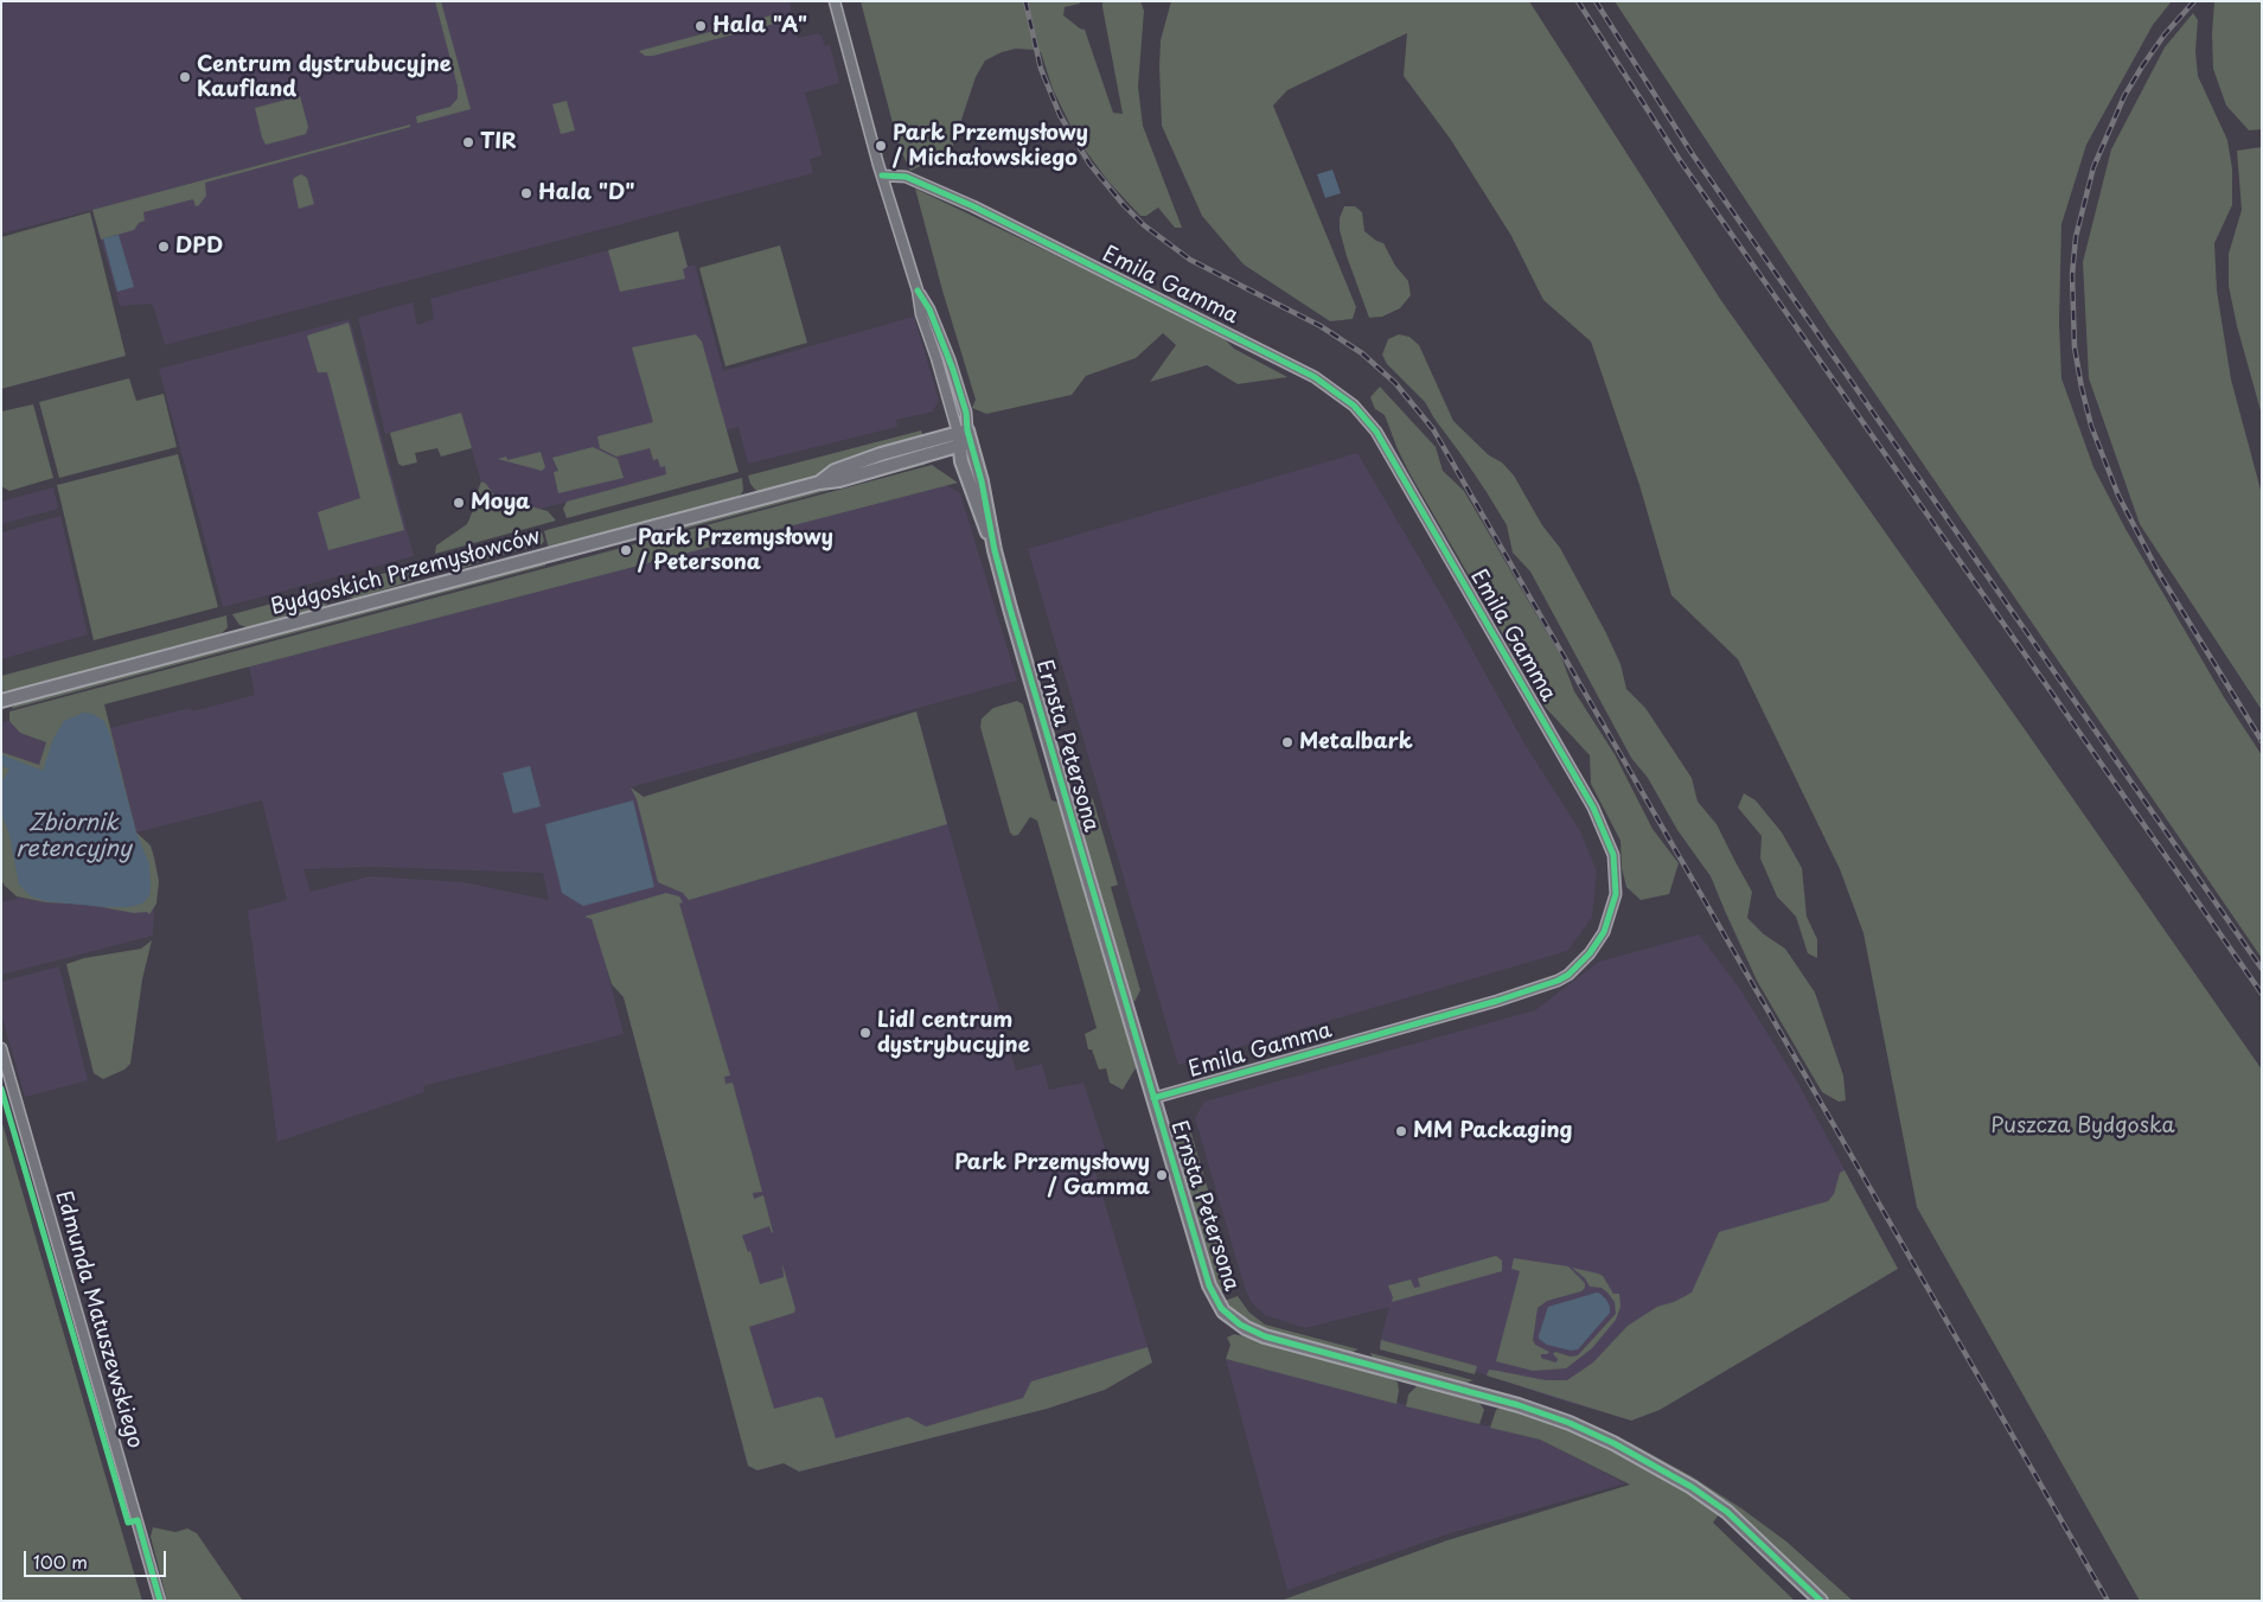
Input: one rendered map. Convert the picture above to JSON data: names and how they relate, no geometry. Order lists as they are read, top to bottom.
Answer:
{
  "streets": {
    "street": [
      "Emila Gamma",
      "Bydgoskich Przemysłowców",
      "Ernsta Petersona",
      "Edmunda Matuszewskiego"
    ]
  },
  "crossings": [
    ["Emila Gamma", "Ernsta Petersona"],
    ["Bydgoskich Przemysłowców", "Ernsta Petersona"]
  ],
  "water": ["Zbiornik retencyjny"],
  "parks": ["Puszcza Bydgoska"],
  "places": [
    "Hala \"A\"",
    "Centrum dystrubucyjne Kaufland",
    "TIR",
    "Park Przemysłowy / Michałowskiego",
    "Hala \"D\"",
    "DPD",
    "Moya",
    "Park Przemysłowy / Petersona",
    "Metalbark",
    "Lidl centrum dystrybucyjne",
    "MM Packaging",
    "Park Przemysłowy / Gamma"
  ],
  "scale_bar": "100 m"
}
